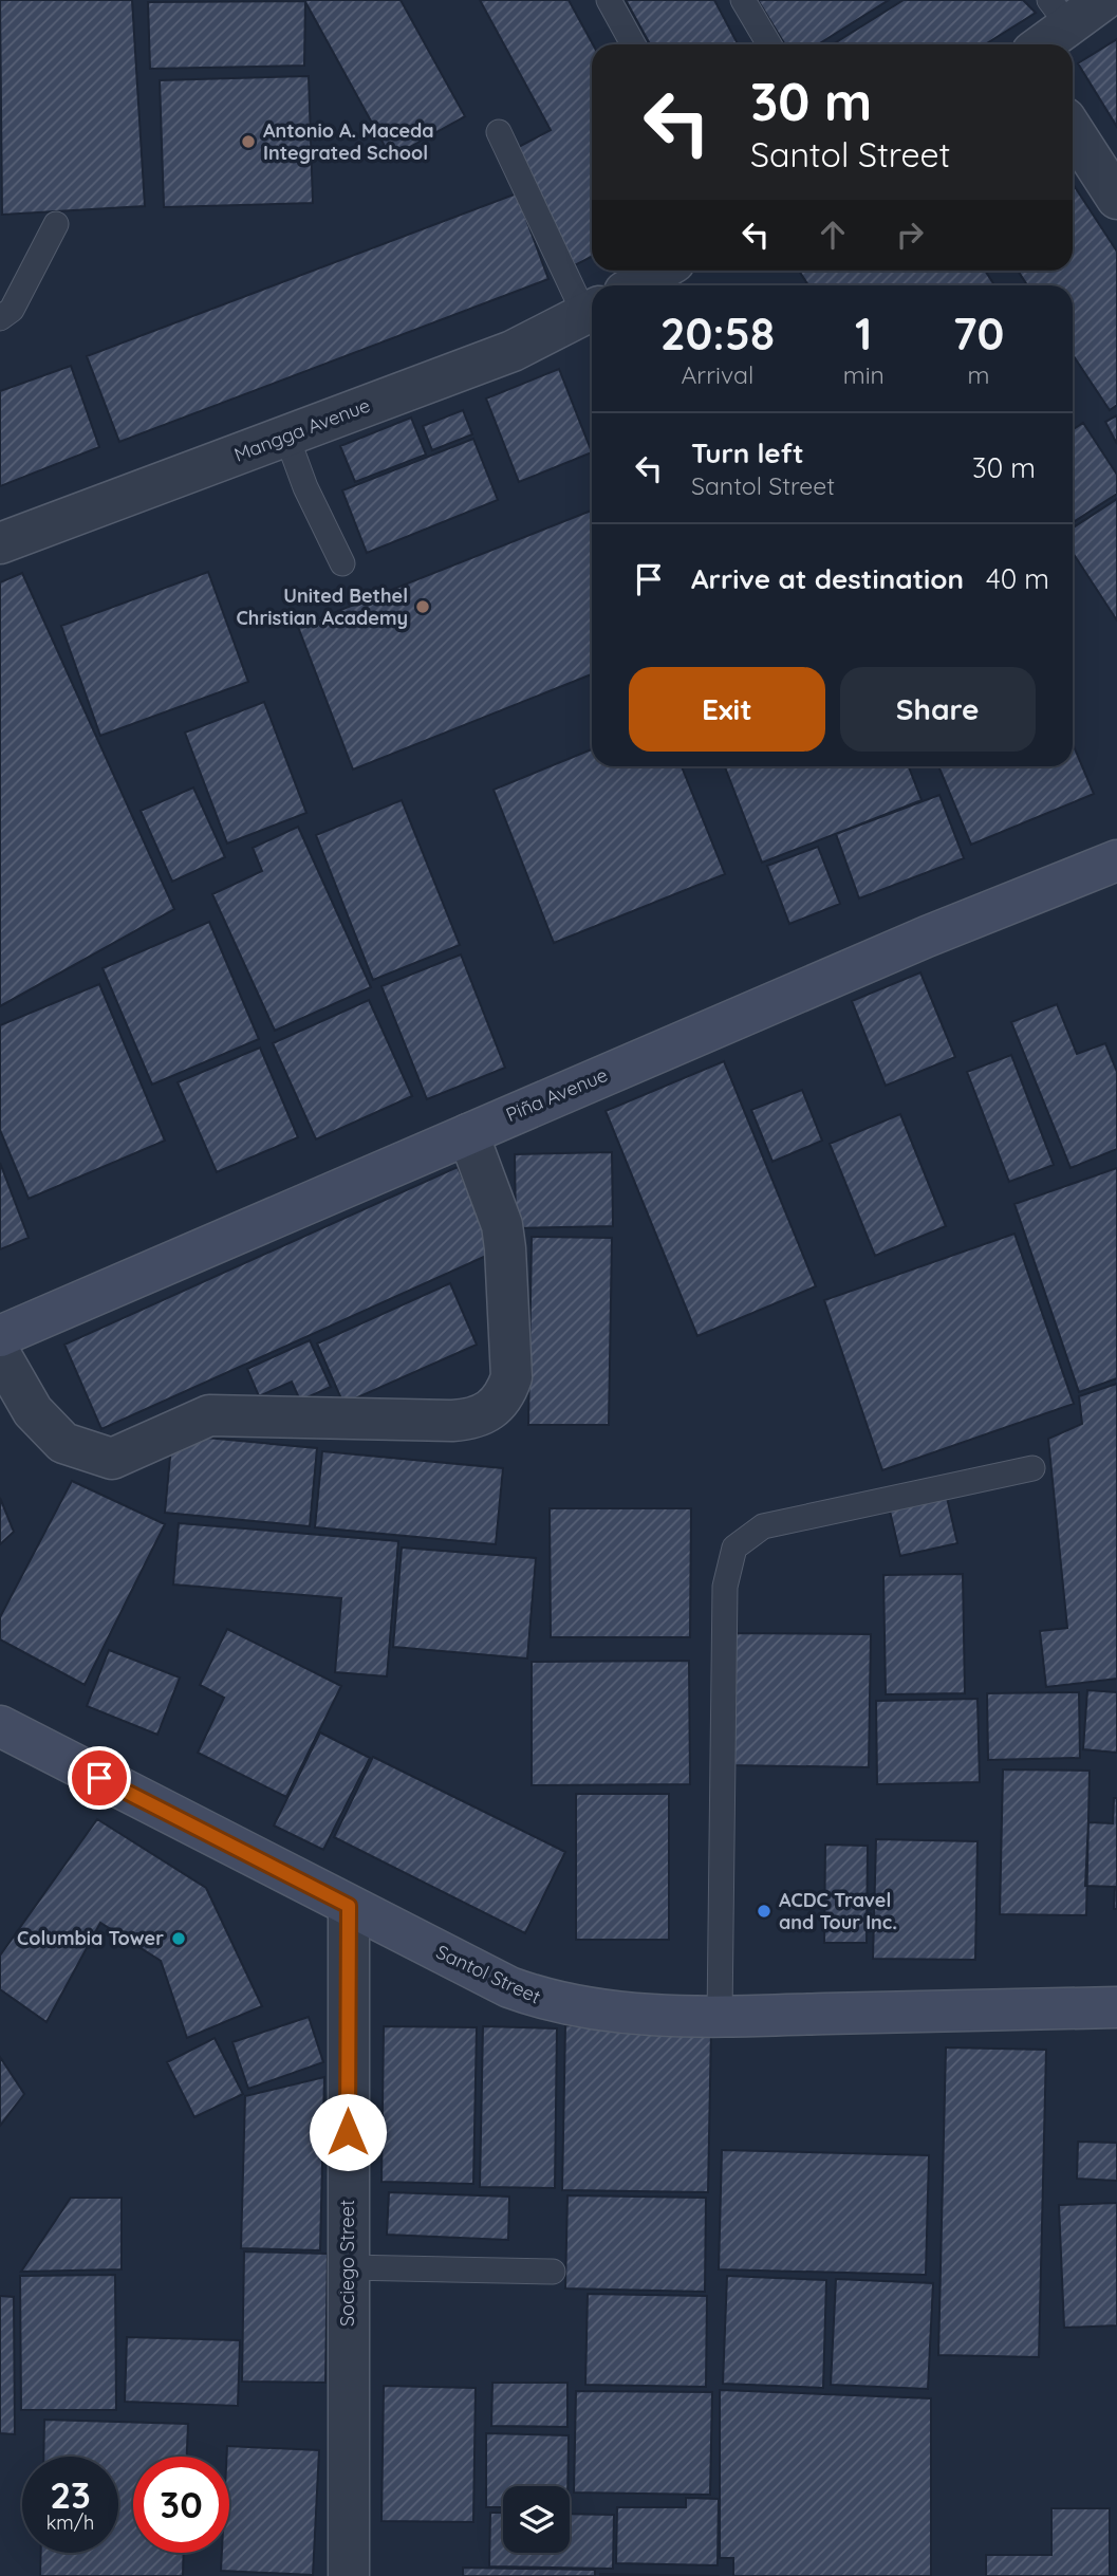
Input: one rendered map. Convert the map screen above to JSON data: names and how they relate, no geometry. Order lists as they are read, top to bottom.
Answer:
{
  "streets": {
    "street": [
      "Mangga Avenue",
      "Piña Avenue",
      "Santol Street",
      "Sociego Street"
    ]
  },
  "crossings": [
    ["Santol Street", "Sociego Street"]
  ],
  "places": [
    "Antonio A. Maceda Integrated School",
    "United Bethel Christian Academy",
    "ACDC Travel and Tour Inc.",
    "Columbia Tower"
  ],
  "page": {
    "turn": ["30 m", "Santol Street"],
    "eta": [
      "20:58",
      "Arrival",
      "1",
      "min",
      "70",
      "m"
    ],
    "list": [
      {
        "name": "Turn left",
        "note": "Santol Street",
        "value": "30 m"
      },
      {
        "name": "Arrive at destination",
        "value": "40 m"
      }
    ],
    "buttons": ["Exit", "Share"],
    "speed": "23 km/h",
    "limit": "30"
  }
}
